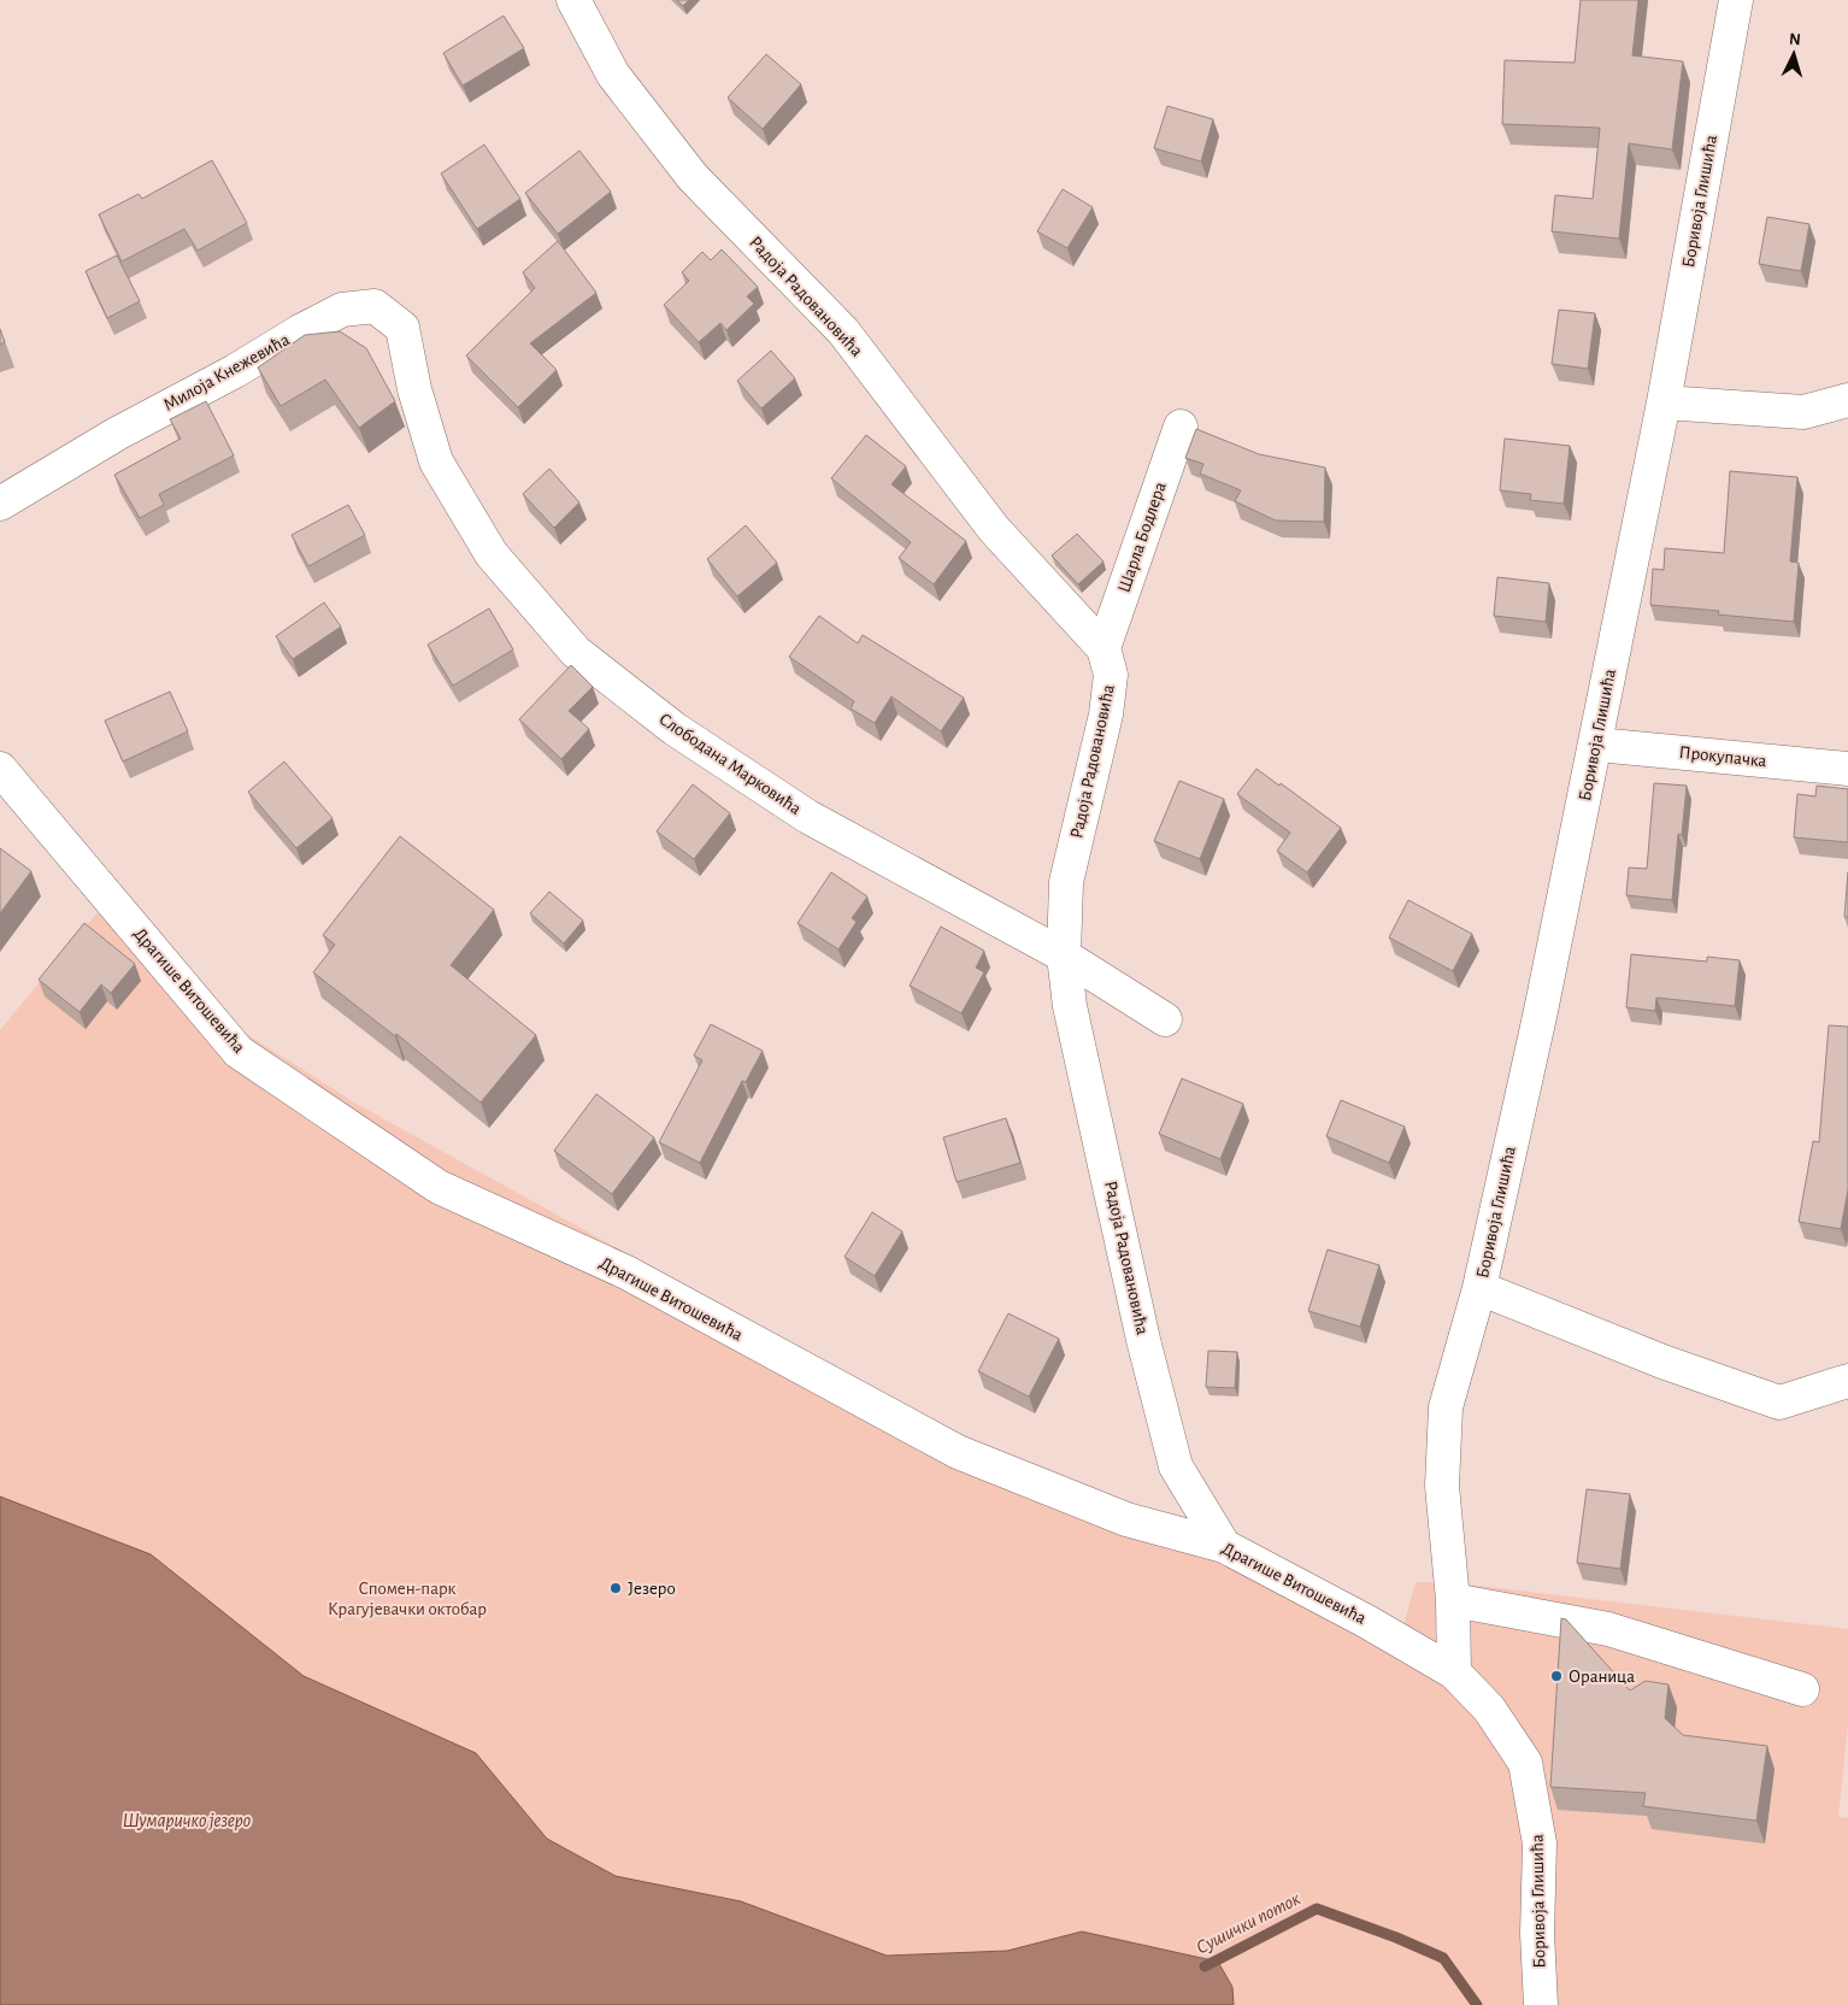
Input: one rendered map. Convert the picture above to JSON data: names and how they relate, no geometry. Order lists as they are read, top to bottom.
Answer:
{
  "streets": {
    "street": [
      "Боривоја Глишића",
      "Радоја Радовановића",
      "Милоја Кнежевића",
      "Шарла Бодлера",
      "Прокупачка",
      "Слободана Марковића",
      "Драгише Витошевића"
    ]
  },
  "crossings": [
    ["Боривоја Глишића", "Прокупачка"],
    ["Боривоја Глишића", "Драгише Витошевића"],
    ["Радоја Радовановића", "Шарла Бодлера"],
    ["Радоја Радовановића", "Слободана Марковића"],
    ["Радоја Радовановића", "Драгише Витошевића"],
    ["Милоја Кнежевића", "Слободана Марковића"]
  ],
  "water": ["Шумаричко језеро", "Сушички поток"],
  "parks": ["Спомен-парк Крагујевачки октобар"],
  "places": ["Језеро", "Ораница"],
  "north": "top"
}
